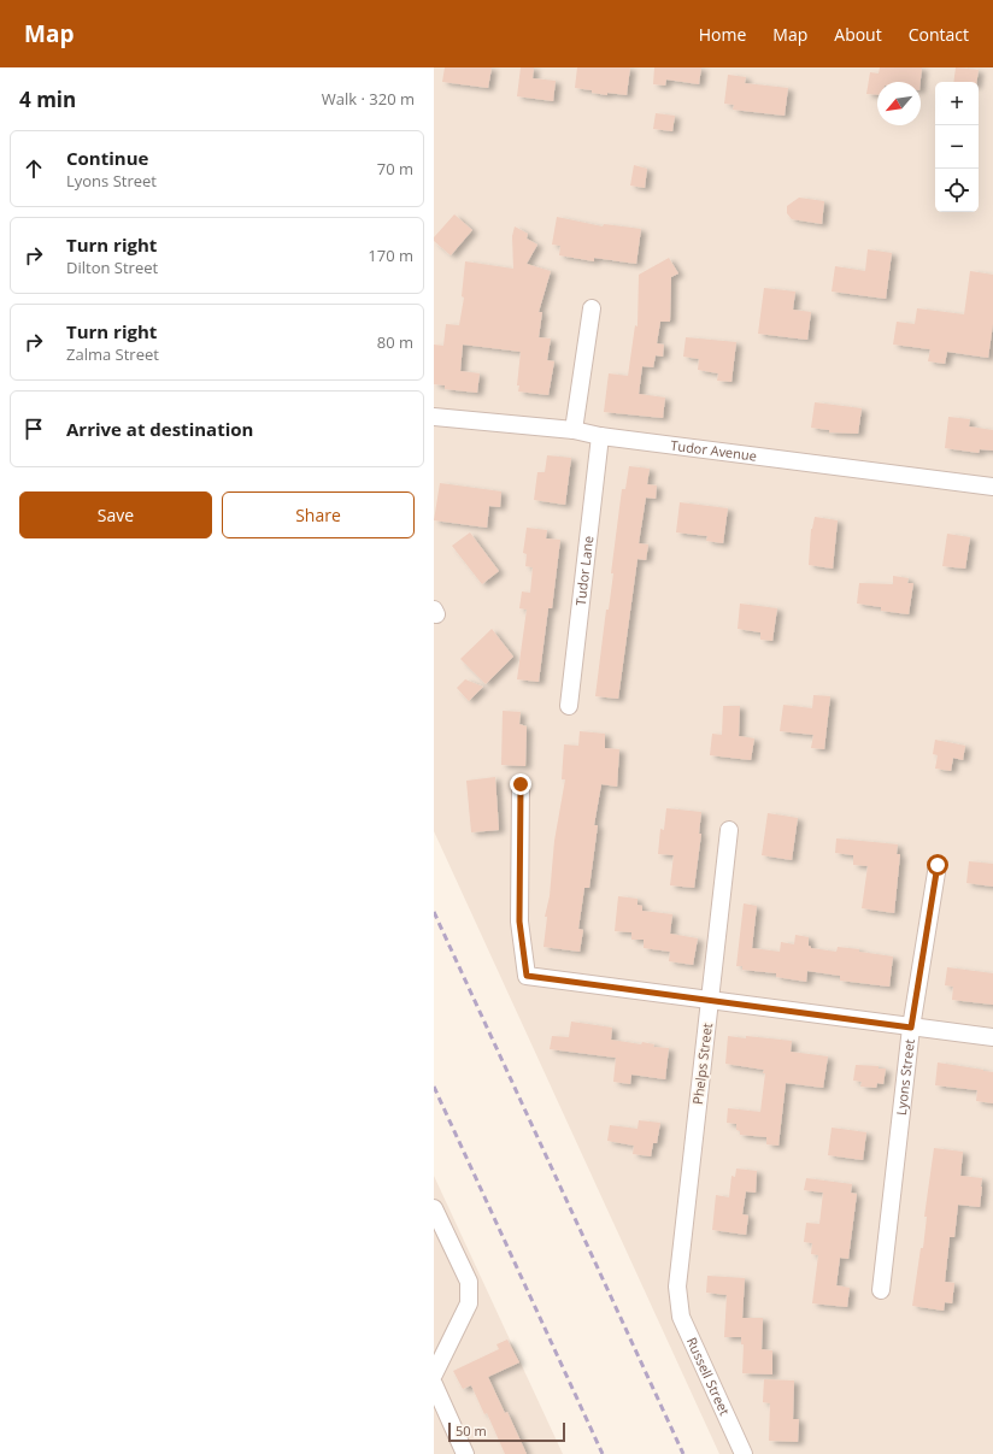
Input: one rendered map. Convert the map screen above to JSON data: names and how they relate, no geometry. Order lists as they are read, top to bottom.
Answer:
{
  "streets": {
    "street": [
      "Tudor Avenue",
      "Tudor Lane",
      "Phelps Street",
      "Lyons Street",
      "Russell Street"
    ]
  },
  "crossings": [
    ["Tudor Avenue", "Tudor Lane"],
    ["Phelps Street", "Russell Street"]
  ],
  "scale_bar": "50 m",
  "north": "bottom left",
  "page": {
    "header": "Map",
    "nav": [
      "Home",
      "Map",
      "About",
      "Contact"
    ],
    "heading": ["4 min", "Walk · 320 m"],
    "map_buttons": ["+", "−"],
    "list": [
      ["Continue", "Lyons Street", "70 m"],
      ["Turn right", "Dilton Street", "170 m"],
      ["Turn right", "Zalma Street", "80 m"],
      "Arrive at destination"
    ],
    "buttons": ["Save", "Share"],
    "scale": "50 m"
  }
}
